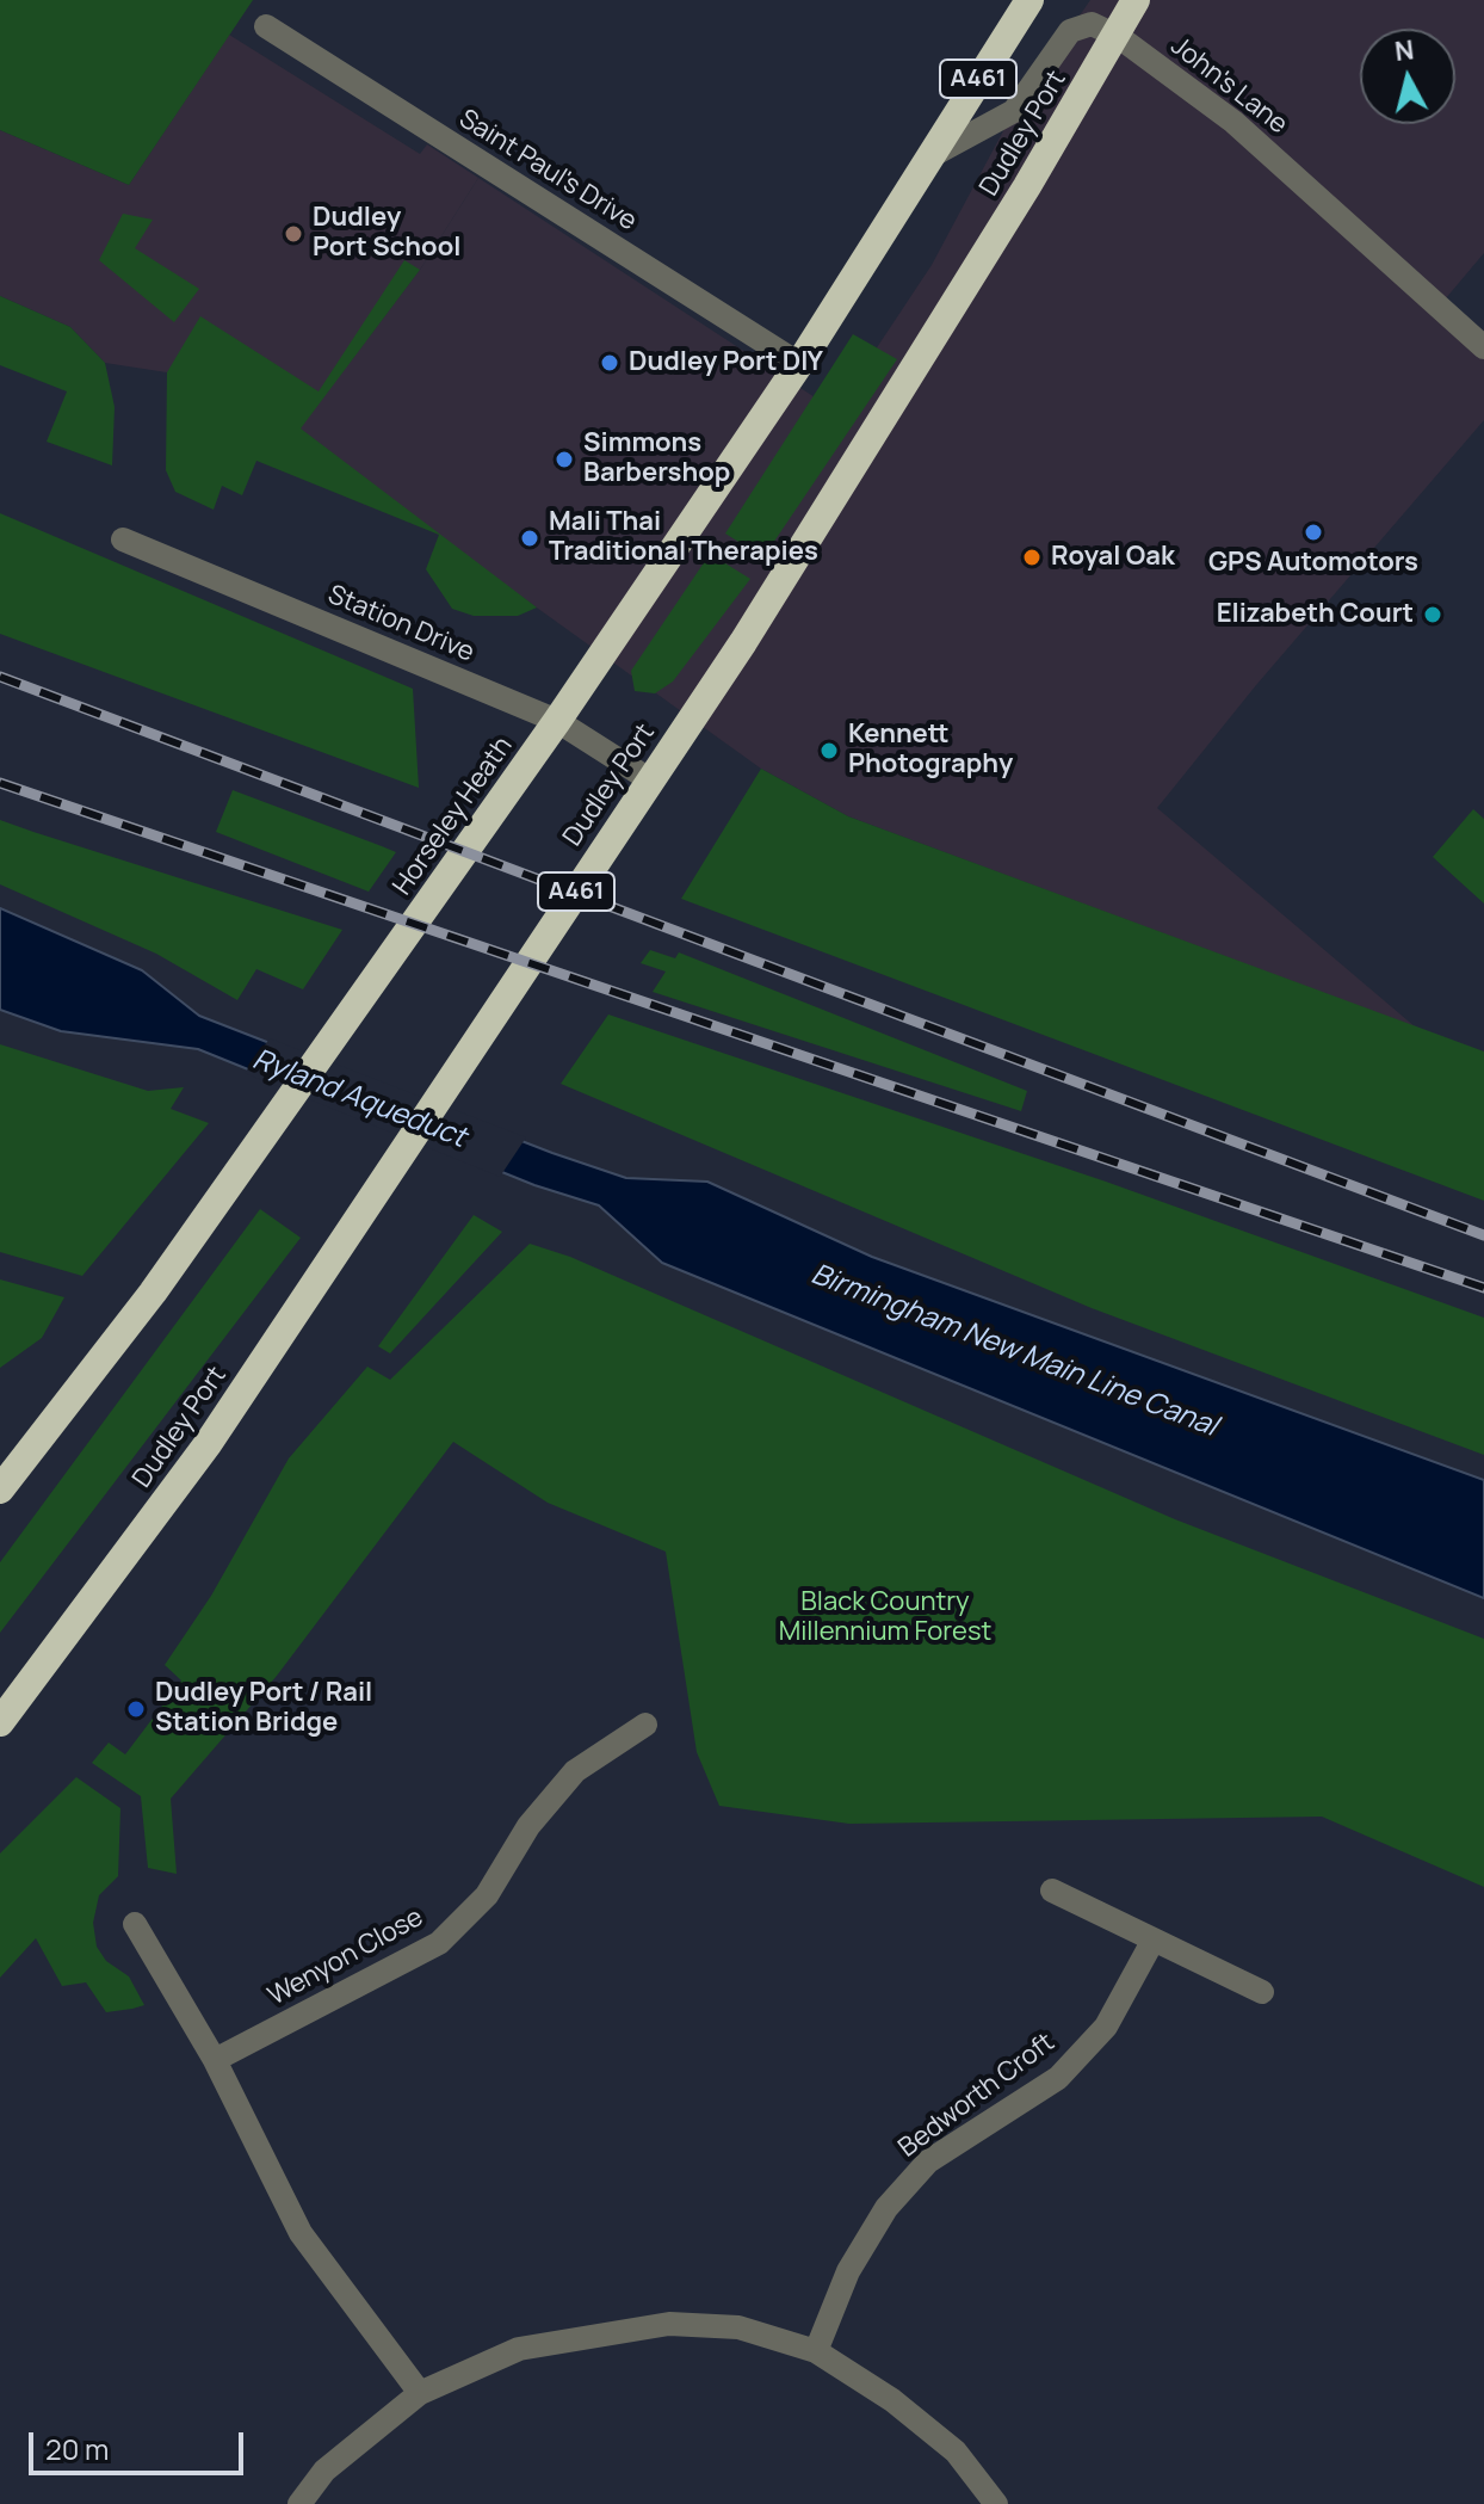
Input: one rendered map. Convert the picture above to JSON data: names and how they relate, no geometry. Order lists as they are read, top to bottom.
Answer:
{
  "streets": {
    "highway": ["A461", "Dudley Port", "Horseley Heath"],
    "street": [
      "John's Lane",
      "Saint Paul's Drive",
      "Station Drive",
      "Wenyon Close",
      "Bedworth Croft"
    ]
  },
  "crossings": [
    ["A461", "John's Lane"],
    ["A461", "Saint Paul's Drive"],
    ["A461", "Station Drive"],
    ["A461", "Horseley Heath"],
    ["John's Lane", "Dudley Port"],
    ["Dudley Port", "Station Drive"],
    ["Station Drive", "Horseley Heath"]
  ],
  "water": ["Ryland Aqueduct", "Birmingham New Main Line Canal"],
  "parks": ["Black Country Millennium Forest"],
  "places": [
    "Dudley Port School",
    "Dudley Port DIY",
    "Simmons Barbershop",
    "GPS Automotors",
    "Mali Thai Traditional Therapies",
    "Royal Oak",
    "Elizabeth Court",
    "Kennett Photography",
    "Dudley Port / Rail Station Bridge"
  ],
  "scale_bar": "20 m",
  "north": "top"
}
